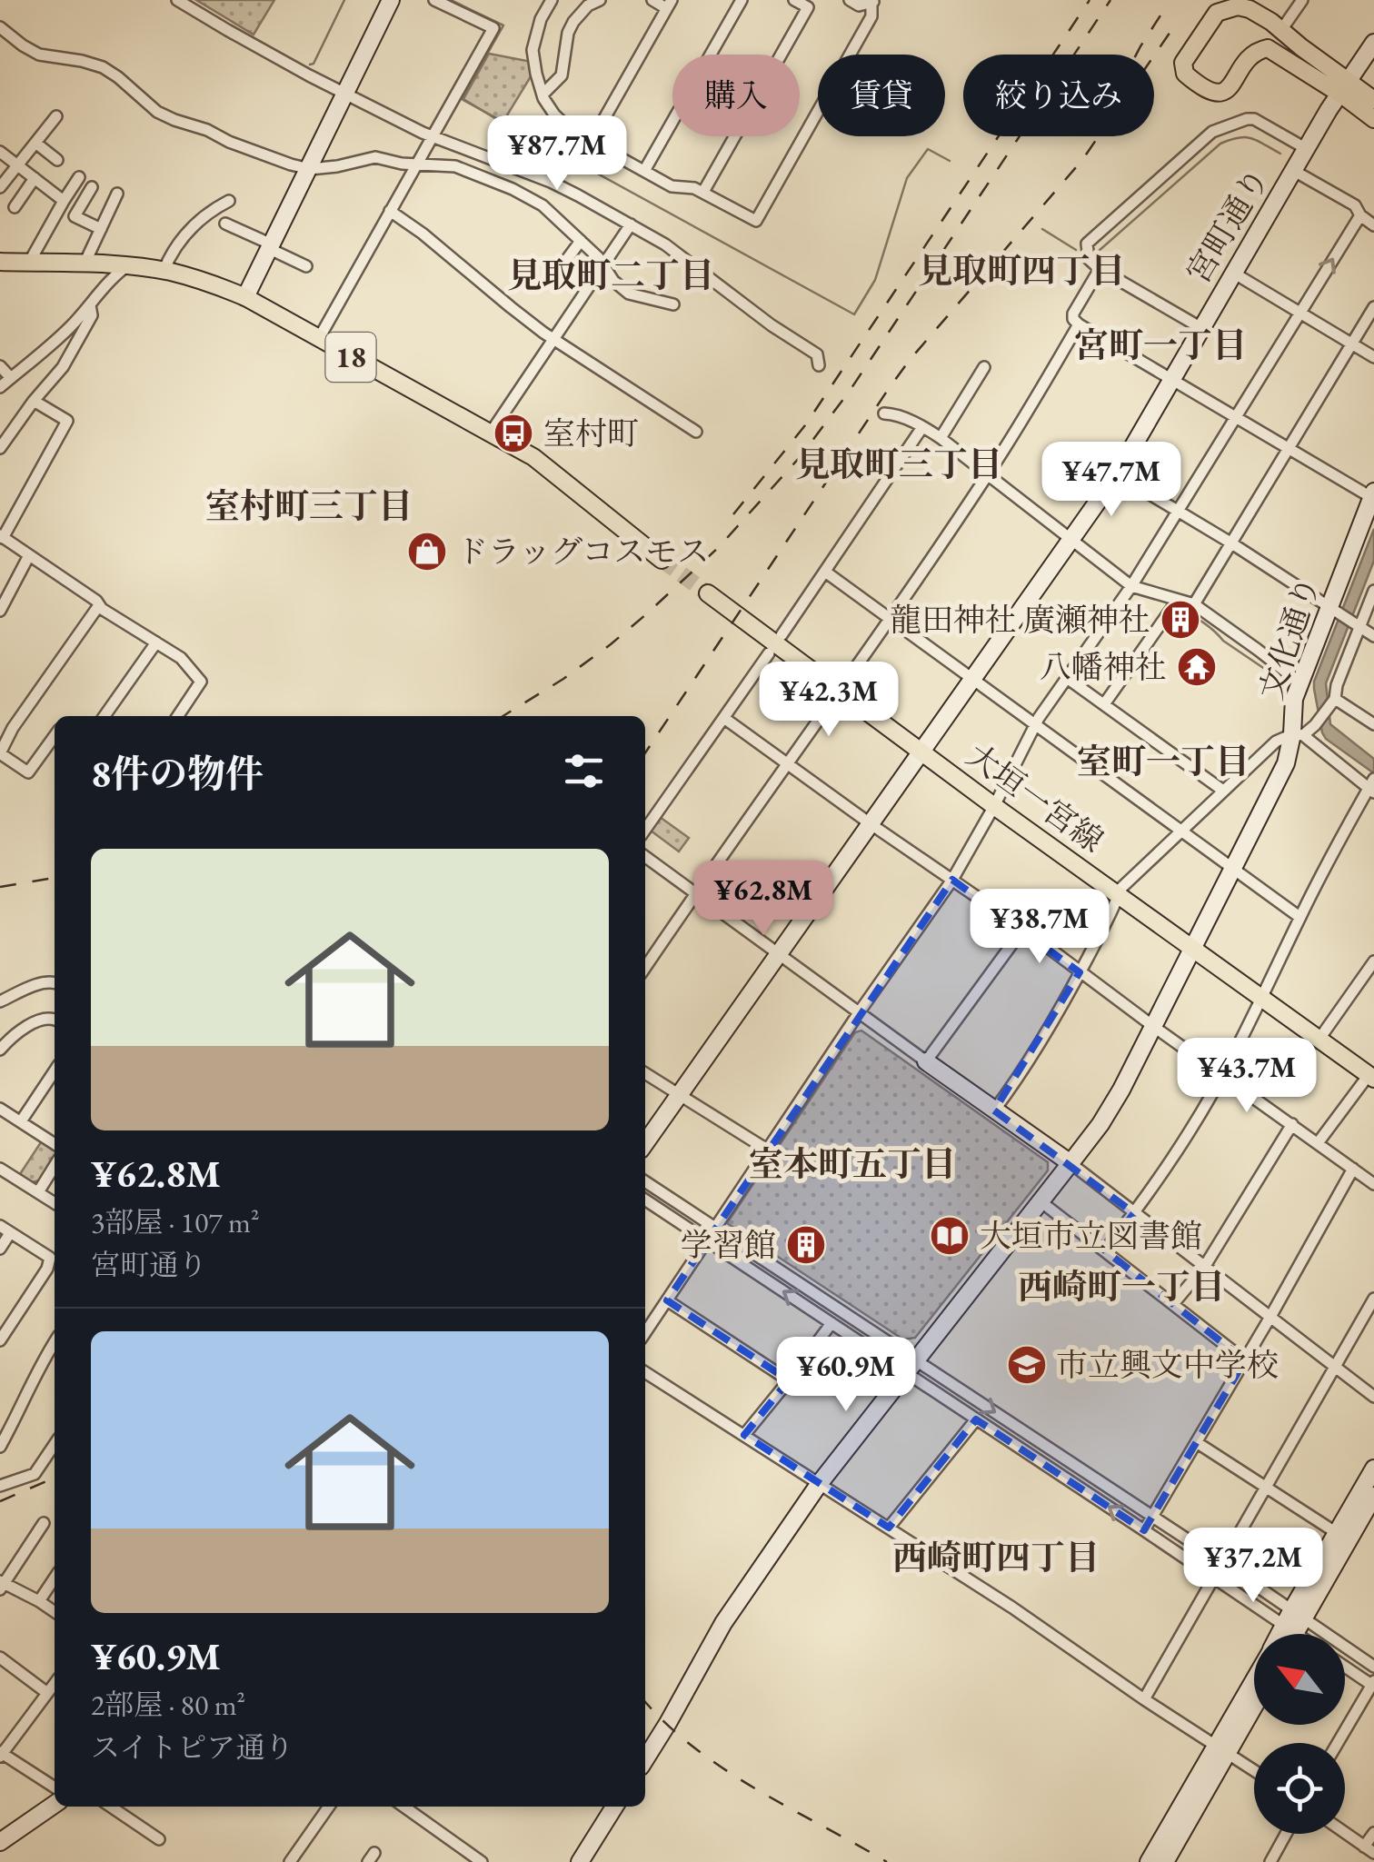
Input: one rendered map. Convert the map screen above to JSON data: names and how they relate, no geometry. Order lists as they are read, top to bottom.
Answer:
{
  "streets": {
    "main road": ["18", "大垣一宮線"],
    "street": ["宮町通り", "文化通り"]
  },
  "crossings": [
    ["宮町通り", "大垣一宮線"],
    ["文化通り", "大垣一宮線"]
  ],
  "districts": [
    "見取町四丁目",
    "見取町二丁目",
    "宮町一丁目",
    "見取町三丁目",
    "室村町三丁目",
    "室町一丁目",
    "室本町五丁目",
    "西崎町一丁目",
    "西崎町四丁目"
  ],
  "places": {
    "bus stop": ["室村町"],
    "shop": ["ドラッグコスモス"],
    "building": ["龍田神社 廣瀬神社", "学習館"],
    "temple": ["八幡神社"],
    "library": ["大垣市立図書館"],
    "school or university": ["市立興文中学校"]
  },
  "north": "top left",
  "page": {
    "chip": ["購入", "賃貸", "絞り込み"],
    "price": [
      "¥87.7M",
      "¥47.7M",
      "¥42.3M",
      "¥62.8M",
      "¥38.7M",
      "¥43.7M",
      "¥60.9M",
      "¥37.2M"
    ],
    "heading": "8件の物件",
    "list": [
      {
        "name": "¥62.8M",
        "note": "3部屋 · 107 m² · 宮町通り"
      },
      {
        "name": "¥60.9M",
        "note": "2部屋 · 80 m² · スイトピア通り"
      }
    ]
  }
}
